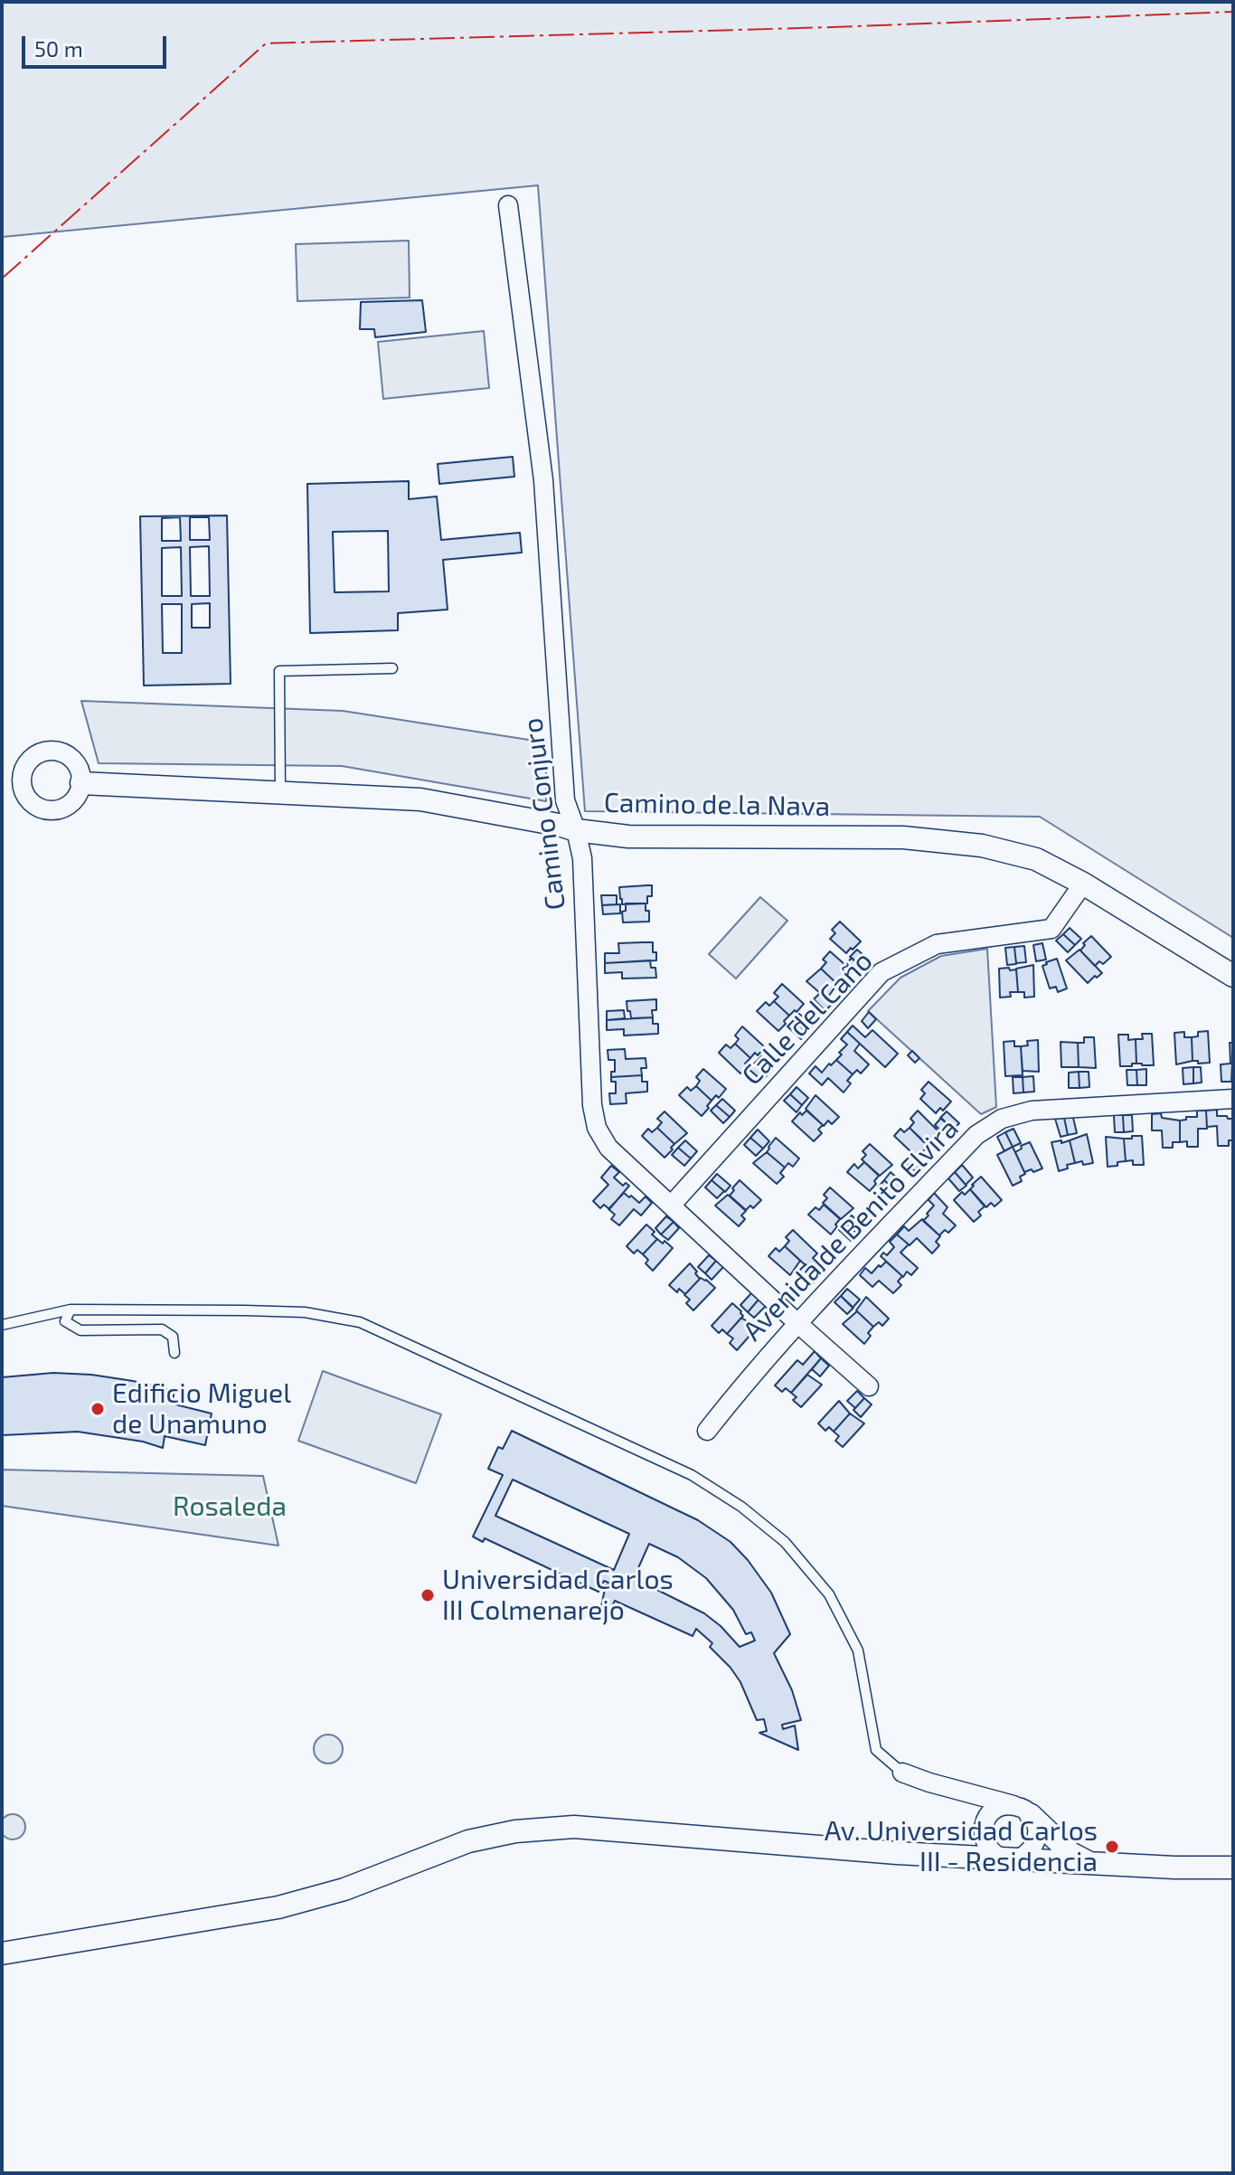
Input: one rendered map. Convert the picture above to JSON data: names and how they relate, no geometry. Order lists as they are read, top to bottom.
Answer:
{
  "streets": {
    "street": [
      "Camino de la Nava",
      "Camino Conjuro",
      "Calle del Caño",
      "Avenida de Benito Elvira"
    ]
  },
  "crossings": [
    ["Camino de la Nava", "Camino Conjuro"],
    ["Camino de la Nava", "Calle del Caño"],
    ["Camino Conjuro", "Calle del Caño"],
    ["Camino Conjuro", "Avenida de Benito Elvira"]
  ],
  "parks": ["Rosaleda"],
  "places": ["Edificio Miguel de Unamuno", "Universidad Carlos III Colmenarejo", "Av. Universidad Carlos III - Residencia"],
  "scale_bar": "50 m"
}
